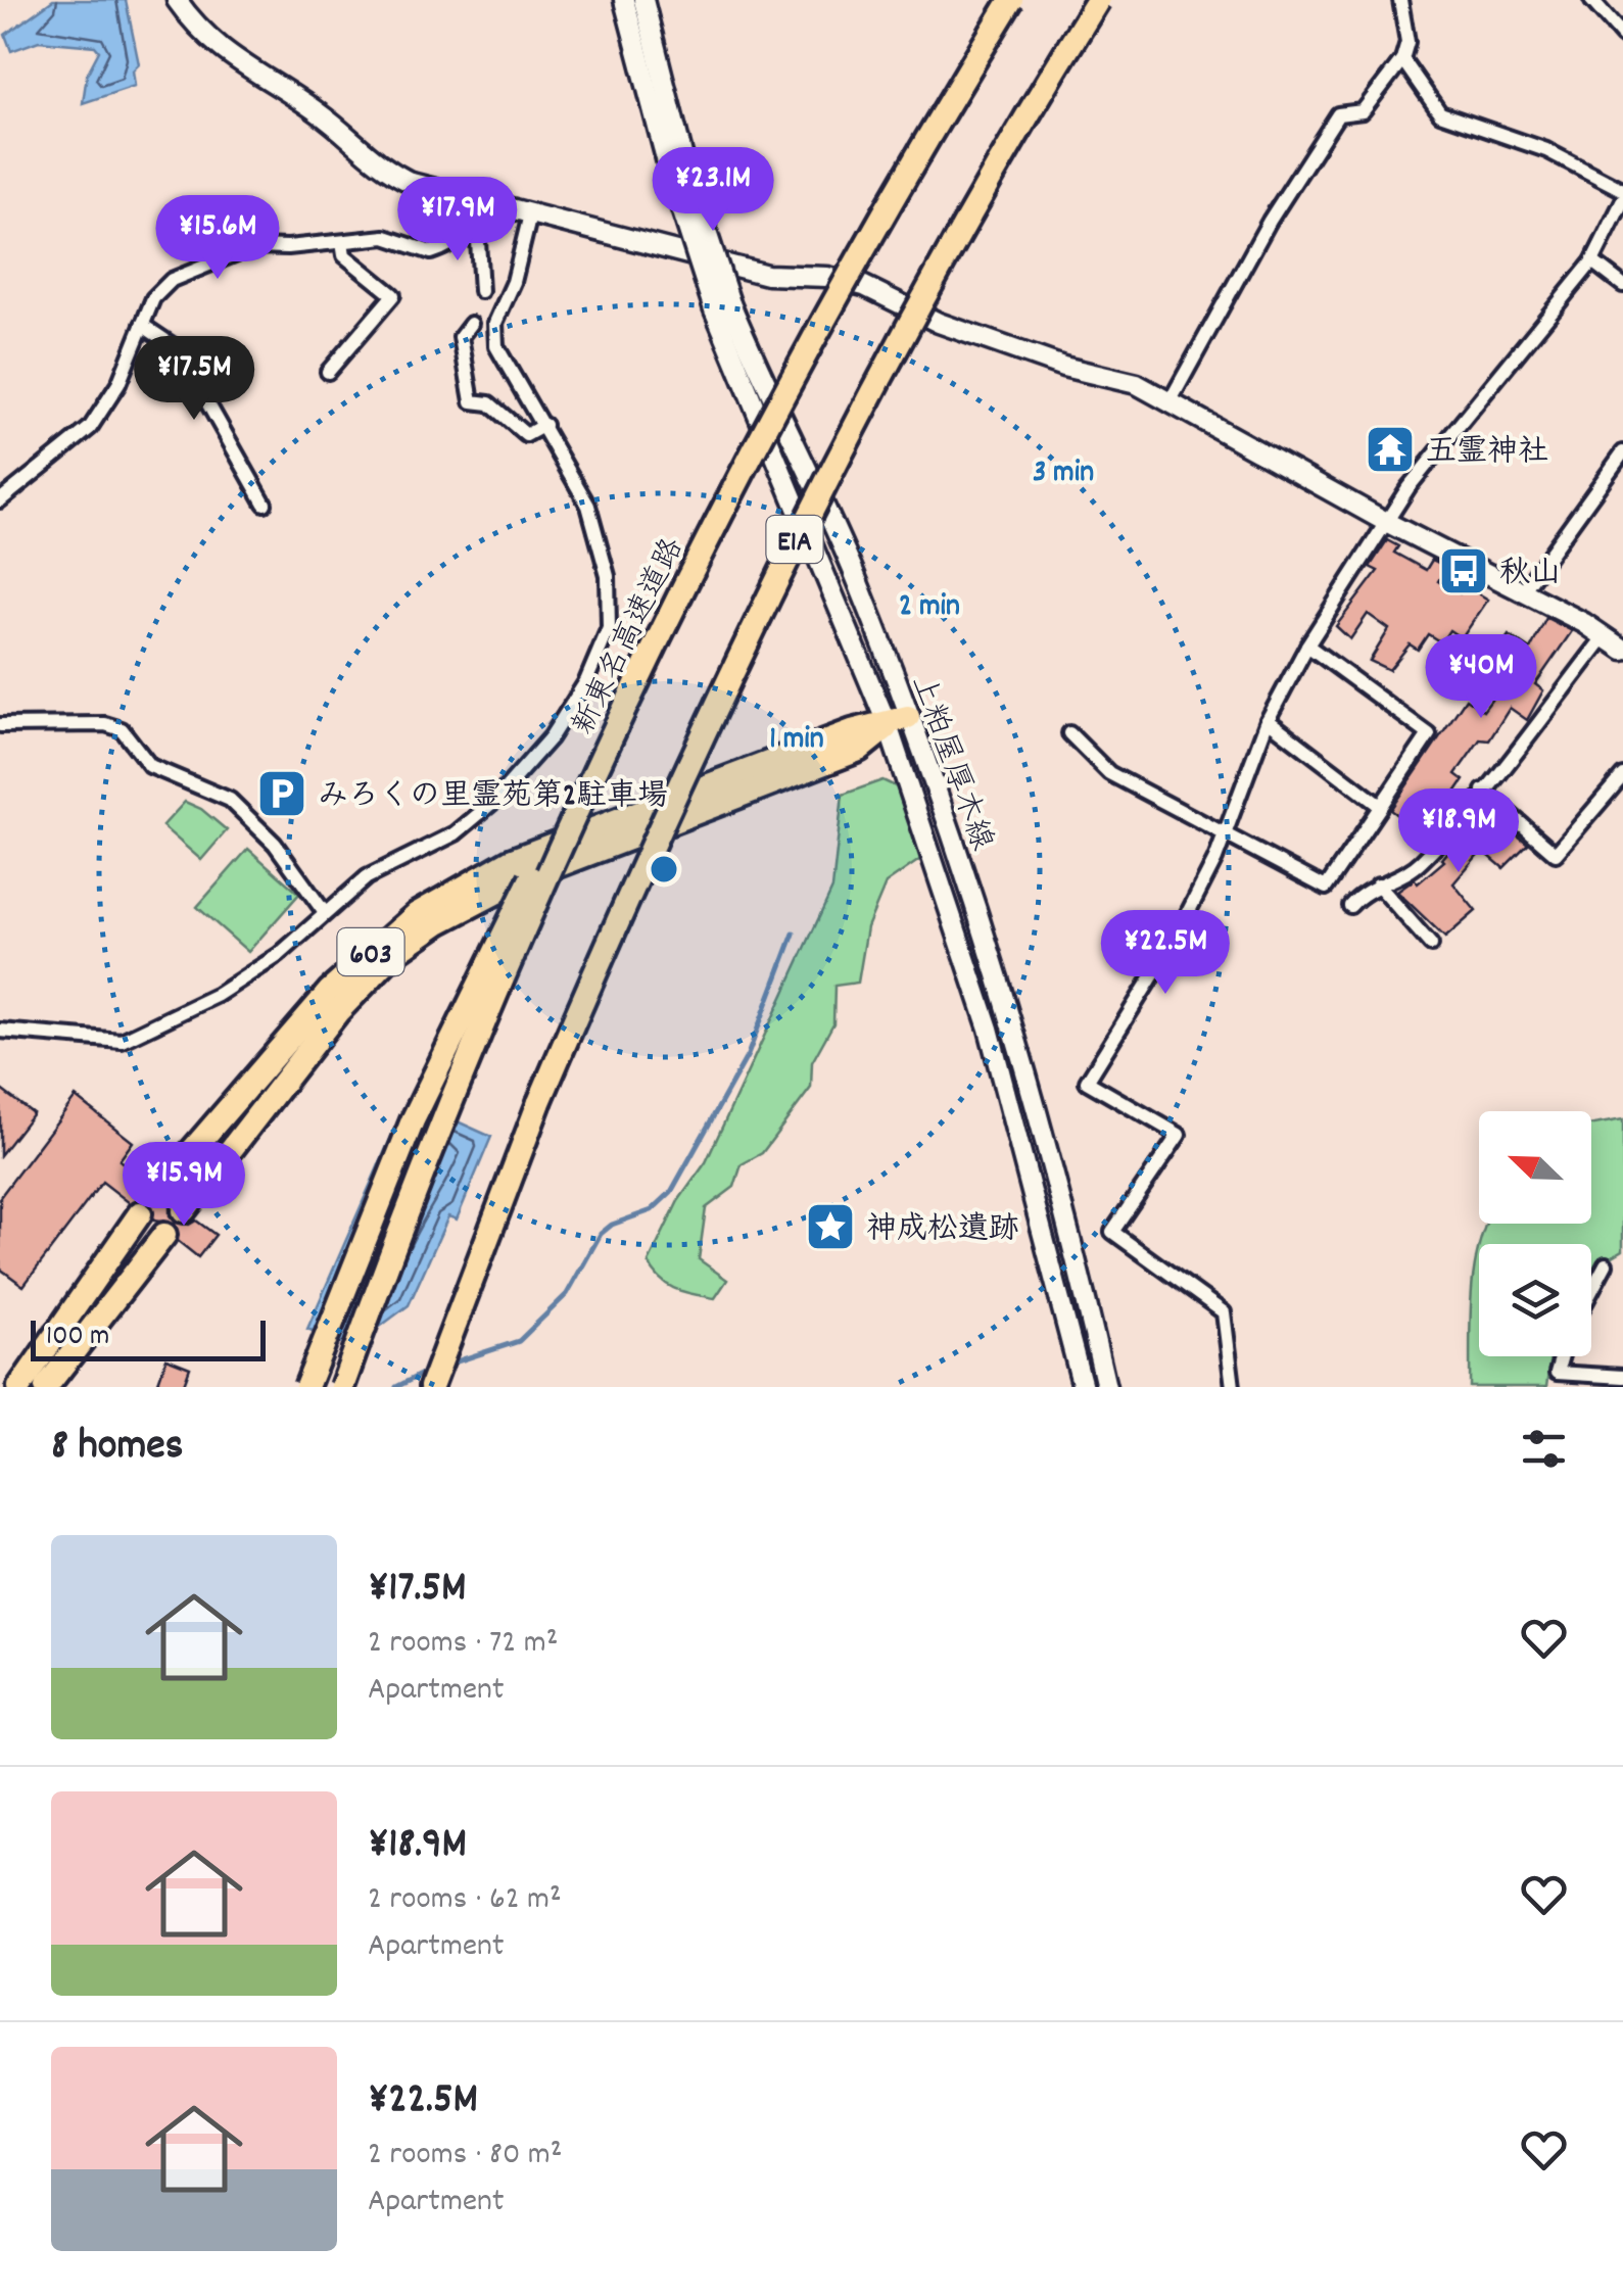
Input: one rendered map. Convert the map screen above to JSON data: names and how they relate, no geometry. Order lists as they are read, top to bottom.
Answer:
{
  "streets": {
    "highway": ["E1A", "新東名高速道路", "603"],
    "main road": ["上粕屋厚木線"]
  },
  "crossings": [
    ["上粕屋厚木線", "603"]
  ],
  "places": {
    "temple": ["五霊神社"],
    "bus stop": ["秋山"],
    "parking": ["みろくの里霊苑第2駐車場"],
    "place": ["神成松遺跡"]
  },
  "scale_bar": "100 m",
  "north": "top left",
  "page": {
    "price": [
      "¥23.1M",
      "¥17.9M",
      "¥15.6M",
      "¥17.5M",
      "¥40M",
      "¥18.9M",
      "¥22.5M",
      "¥15.9M"
    ],
    "scale": "100 m",
    "heading": "8 homes",
    "list": [
      {
        "name": "¥17.5M",
        "note": "2 rooms · 72 m² · Apartment"
      },
      {
        "name": "¥18.9M",
        "note": "2 rooms · 62 m² · Apartment"
      },
      {
        "name": "¥22.5M",
        "note": "2 rooms · 80 m² · Apartment"
      }
    ]
  },
  "rings": ["3 min", "2 min", "1 min"]
}
